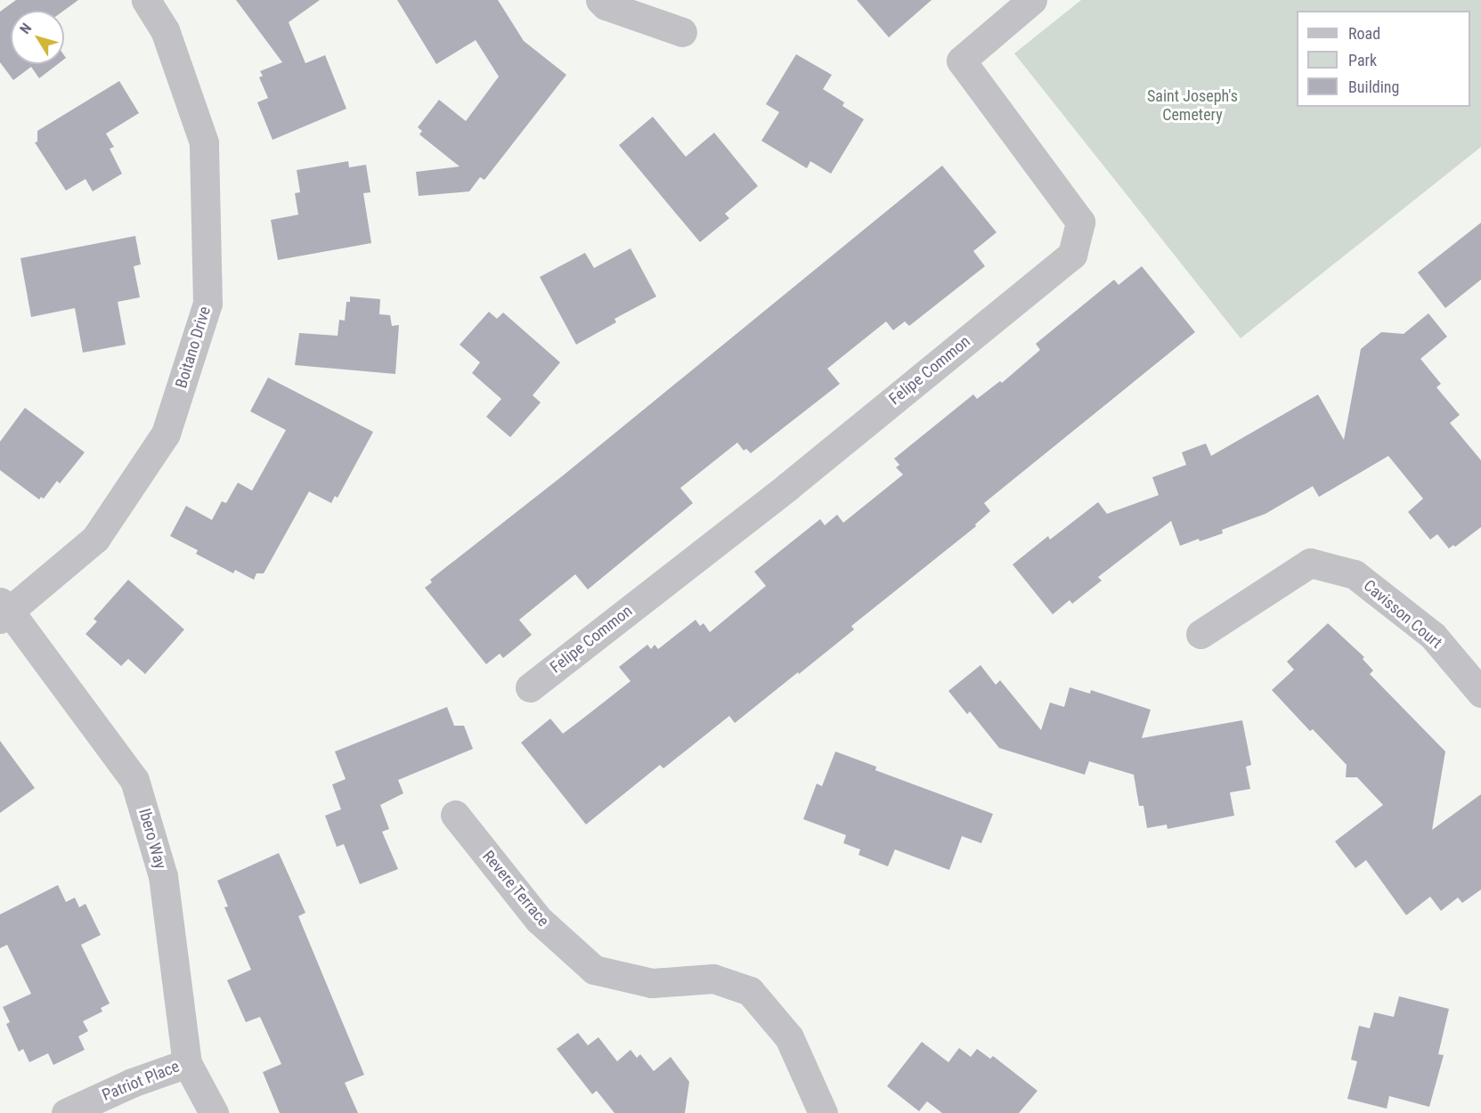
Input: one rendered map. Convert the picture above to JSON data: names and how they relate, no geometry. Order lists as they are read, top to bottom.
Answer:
{
  "streets": {
    "street": [
      "Boitano Drive",
      "Felipe Common",
      "Cavisson Court",
      "Ibero Way",
      "Revere Terrace",
      "Patriot Place"
    ]
  },
  "crossings": [
    ["Boitano Drive", "Ibero Way"],
    ["Ibero Way", "Patriot Place"]
  ],
  "parks": ["Saint Joseph's Cemetery"],
  "legend": ["Road", "Park", "Building"],
  "north": "top left"
}
